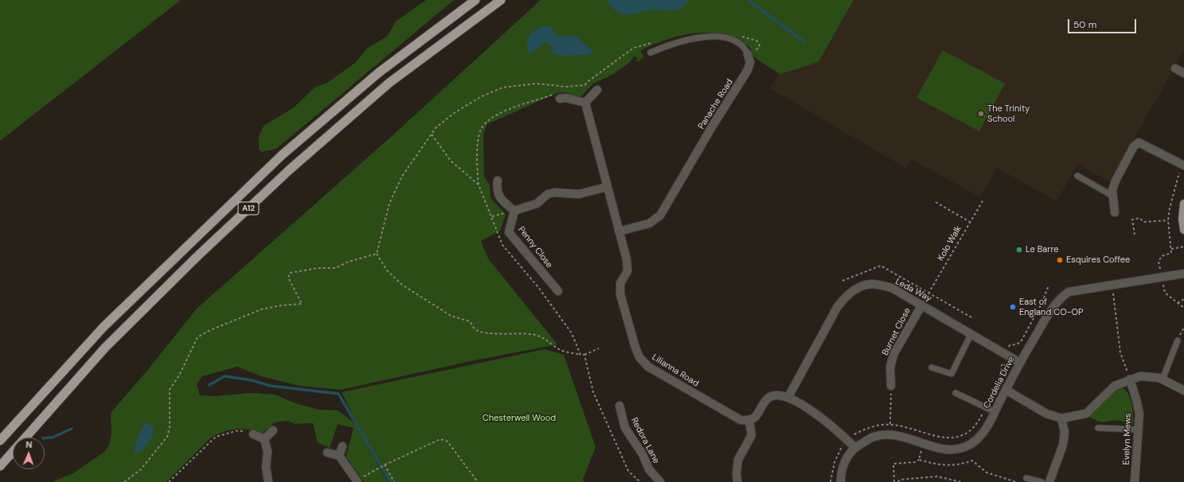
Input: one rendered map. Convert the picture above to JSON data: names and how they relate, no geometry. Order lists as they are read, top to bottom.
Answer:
{
  "streets": {
    "highway": ["A12"],
    "street": [
      "Panache Road",
      "Penny Close",
      "Leda Way",
      "Burnet Close",
      "Lilianna Road",
      "Cordelia Drive",
      "Evelyn Mews",
      "Redora Lane"
    ],
    "path": ["Kolo Walk"]
  },
  "crossings": [
    ["Panache Road", "Lilianna Road"],
    ["Leda Way", "Burnet Close"],
    ["Leda Way", "Cordelia Drive"]
  ],
  "parks": ["Chesterwell Wood"],
  "places": [
    "The Trinity School",
    "Le Barre",
    "Esquires Coffee",
    "East of England CO-OP"
  ],
  "scale_bar": "50 m",
  "north": "top"
}
